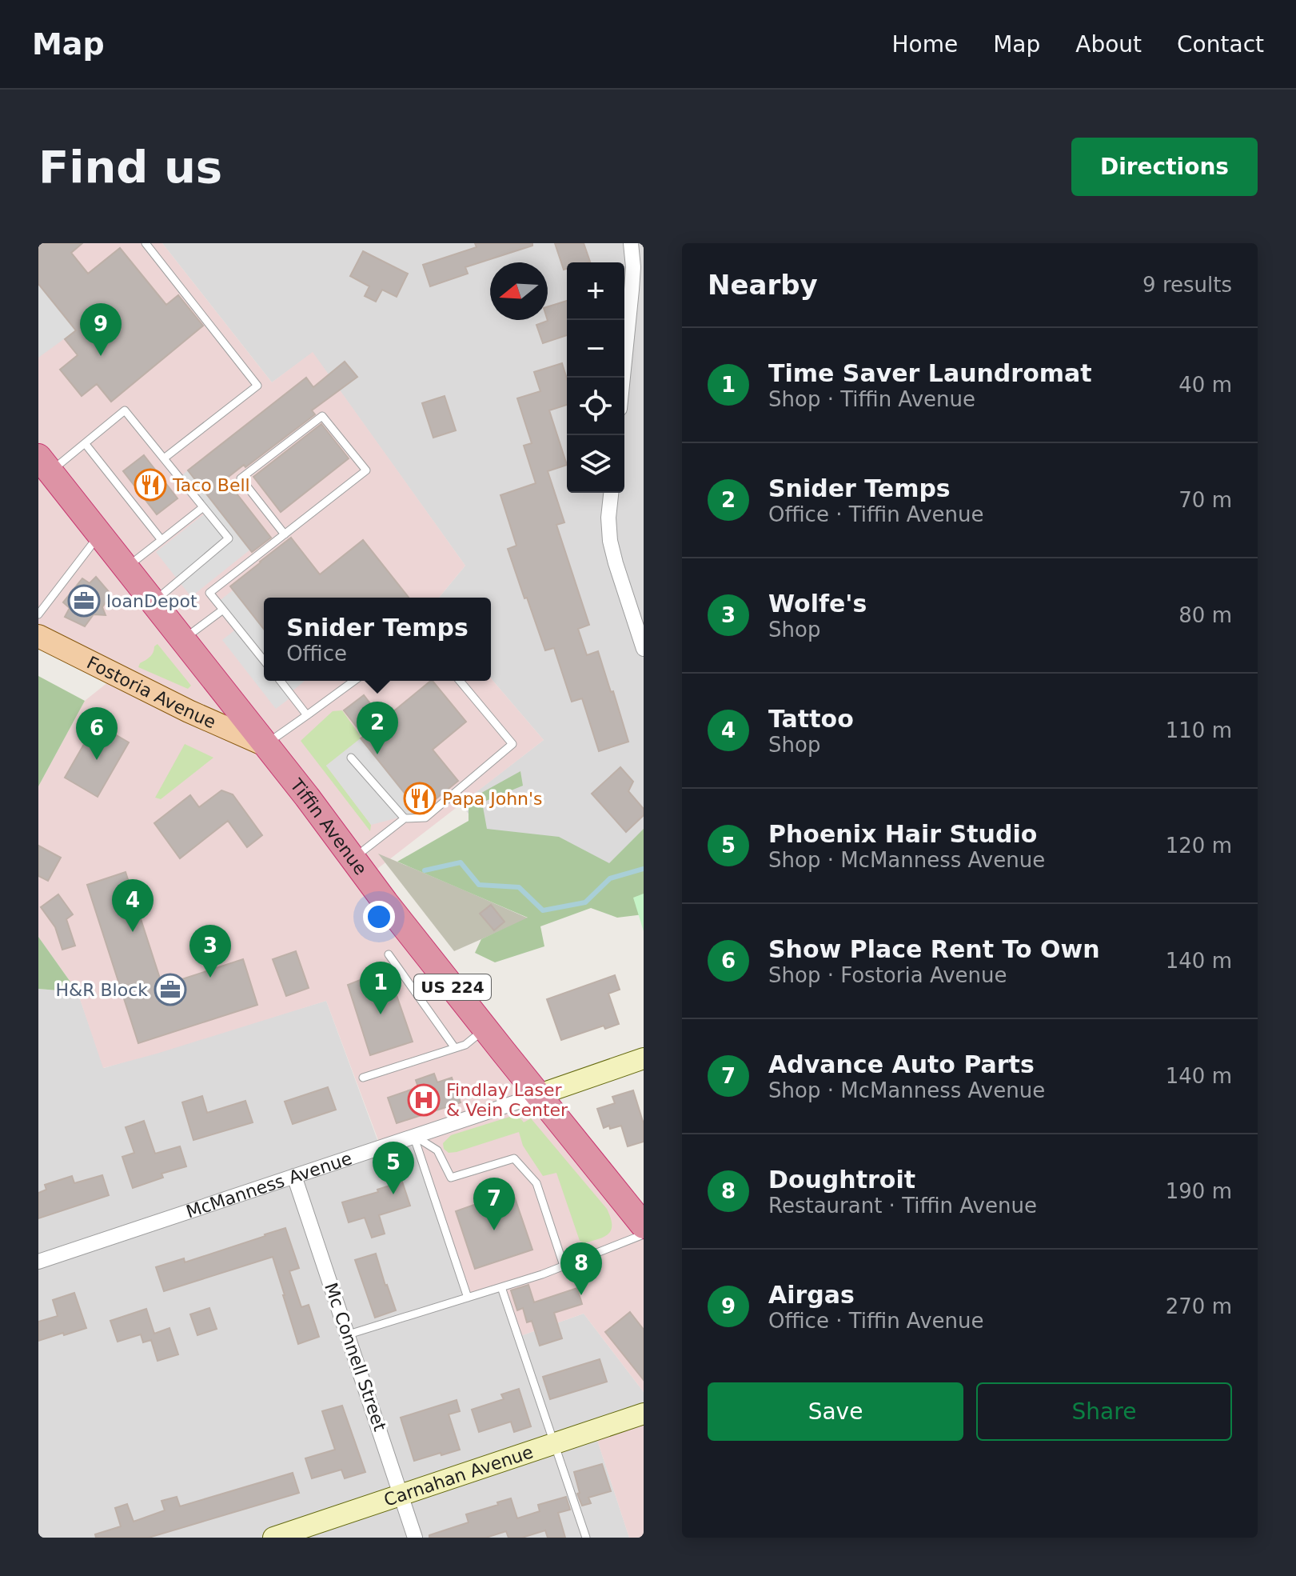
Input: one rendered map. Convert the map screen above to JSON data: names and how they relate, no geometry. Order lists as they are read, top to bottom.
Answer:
{
  "streets": {
    "highway": ["Tiffin Avenue", "US 224"],
    "main road": ["Fostoria Avenue"],
    "street": ["McManness Avenue", "Mc Connell Street", "Carnahan Avenue"]
  },
  "crossings": [
    ["Fostoria Avenue", "Tiffin Avenue"],
    ["Tiffin Avenue", "McManness Avenue"],
    ["McManness Avenue", "Mc Connell Street"],
    ["Mc Connell Street", "Carnahan Avenue"]
  ],
  "places": {
    "restaurant": ["Taco Bell", "Papa John's"],
    "office": ["loanDepot", "H&R Block"],
    "hospital": ["Findlay Laser & Vein Center"]
  },
  "north": "left",
  "page": {
    "header": "Map",
    "nav": [
      "Home",
      "Map",
      "About",
      "Contact"
    ],
    "buttons": [
      "Directions",
      ["Save", "Share"]
    ],
    "title": "Find us",
    "heading": ["Nearby", "9 results"],
    "map_buttons": ["+", "−"],
    "pins": [
      "9",
      "2",
      "6",
      "4",
      "3",
      "1",
      "5",
      "7",
      "8"
    ],
    "list": [
      {
        "mark": "1",
        "name": "Time Saver Laundromat",
        "note": "Shop · Tiffin Avenue",
        "value": "40 m"
      },
      {
        "mark": "2",
        "name": "Snider Temps",
        "note": "Office · Tiffin Avenue",
        "value": "70 m"
      },
      {
        "mark": "3",
        "name": "Wolfe's",
        "note": "Shop",
        "value": "80 m"
      },
      {
        "mark": "4",
        "name": "Tattoo",
        "note": "Shop",
        "value": "110 m"
      },
      {
        "mark": "5",
        "name": "Phoenix Hair Studio",
        "note": "Shop · McManness Avenue",
        "value": "120 m"
      },
      {
        "mark": "6",
        "name": "Show Place Rent To Own",
        "note": "Shop · Fostoria Avenue",
        "value": "140 m"
      },
      {
        "mark": "7",
        "name": "Advance Auto Parts",
        "note": "Shop · McManness Avenue",
        "value": "140 m"
      },
      {
        "mark": "8",
        "name": "Doughtroit",
        "note": "Restaurant · Tiffin Avenue",
        "value": "190 m"
      },
      {
        "mark": "9",
        "name": "Airgas",
        "note": "Office · Tiffin Avenue",
        "value": "270 m"
      }
    ],
    "popup": ["Snider Temps", "Office"]
  }
}
